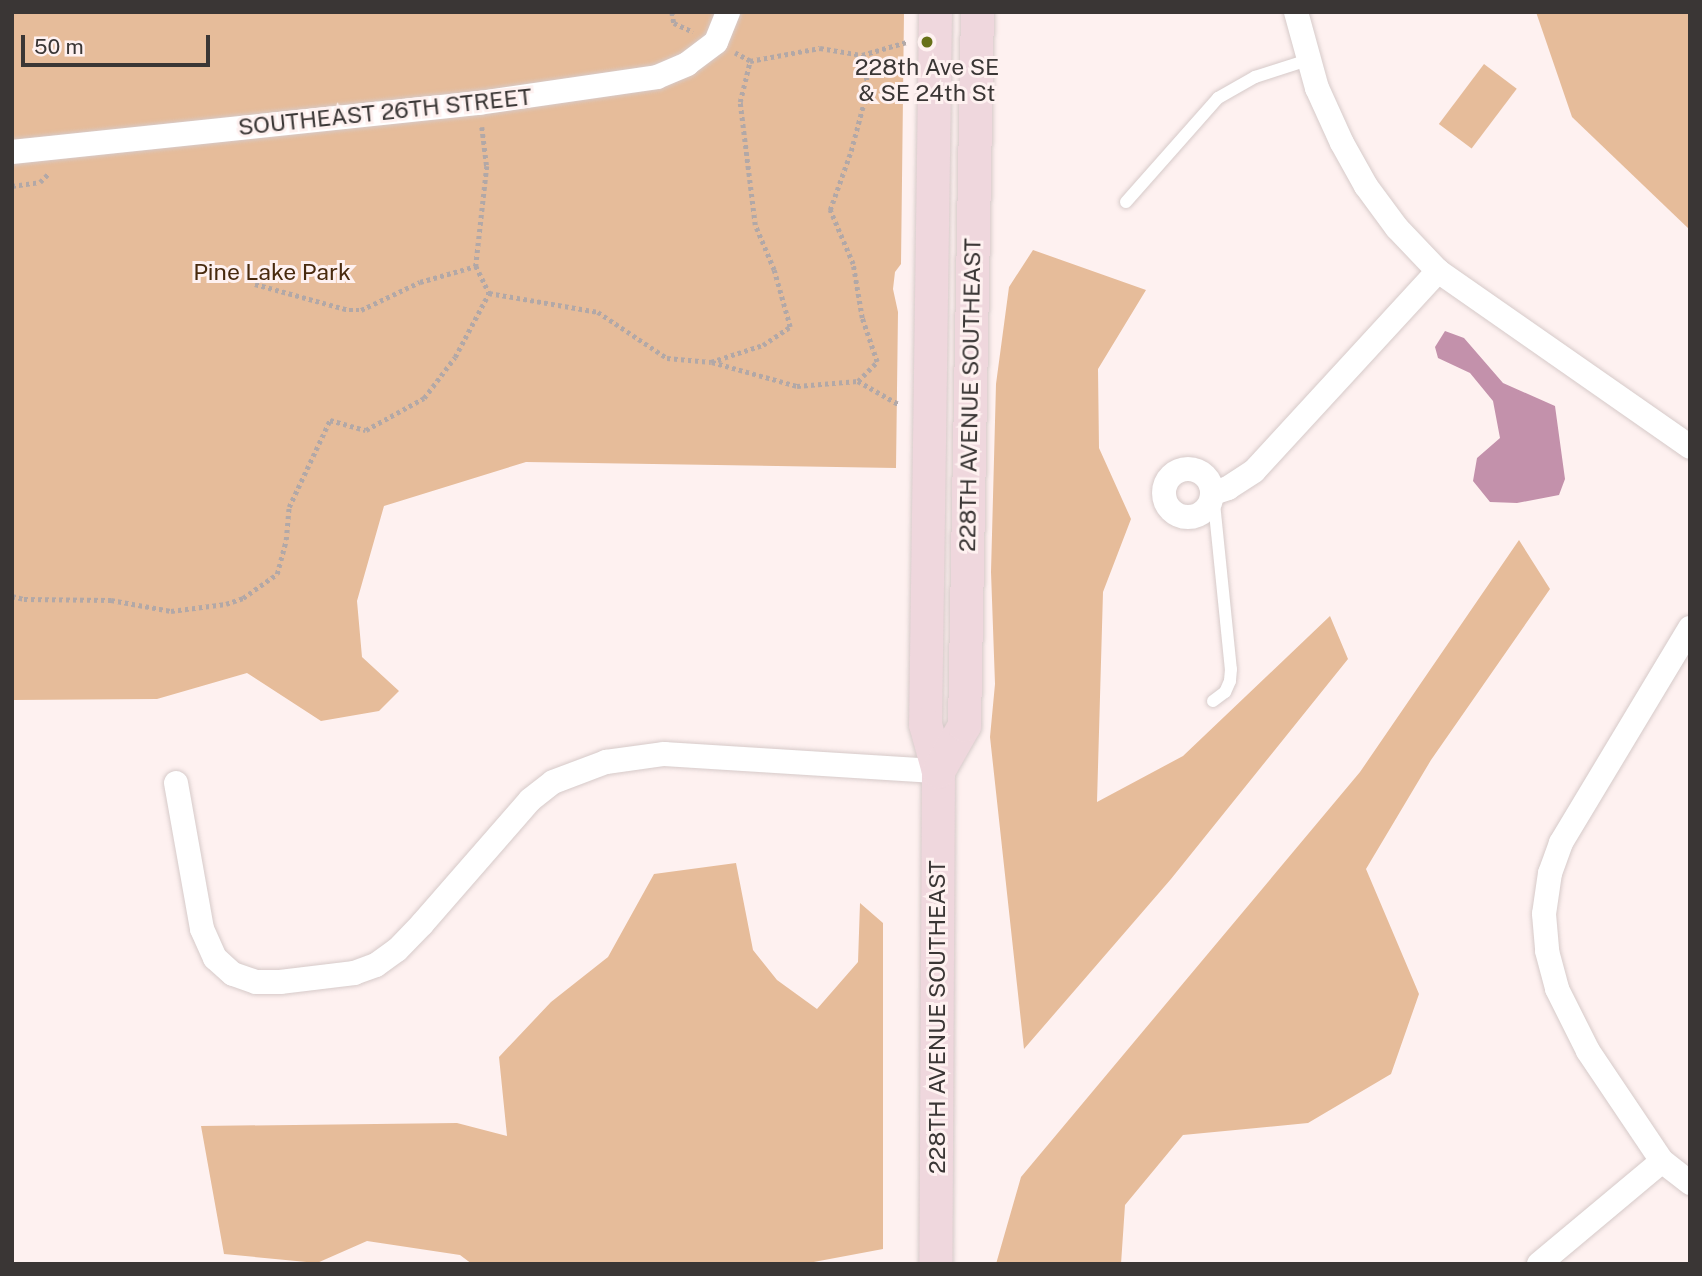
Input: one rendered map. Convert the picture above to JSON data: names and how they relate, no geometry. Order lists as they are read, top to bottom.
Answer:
{
  "streets": {
    "main road": ["228TH AVENUE SOUTHEAST"],
    "street": ["SOUTHEAST 26TH STREET"]
  },
  "parks": ["Pine Lake Park"],
  "places": ["228th Ave SE & SE 24th St"],
  "scale_bar": "50 m"
}
